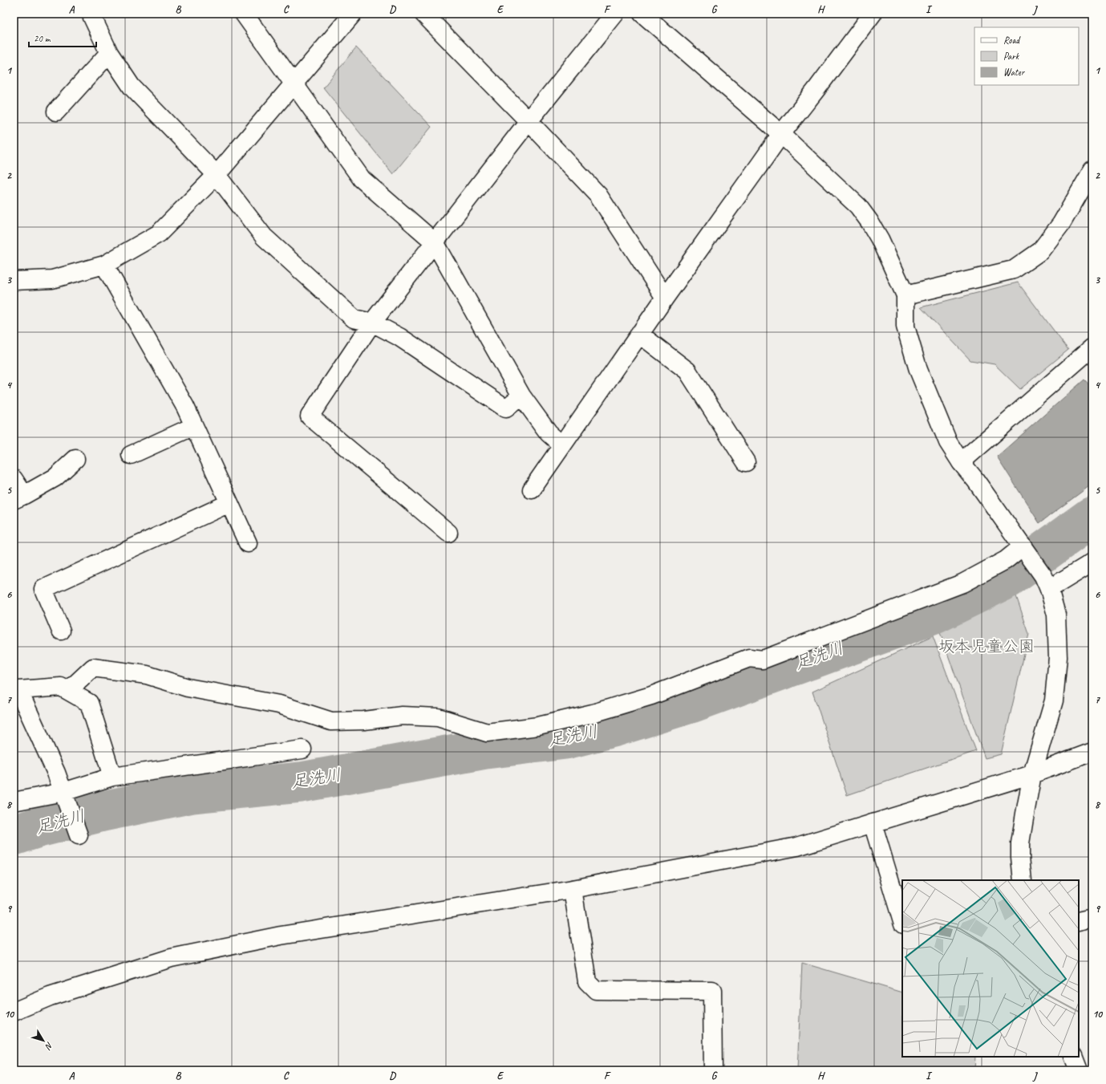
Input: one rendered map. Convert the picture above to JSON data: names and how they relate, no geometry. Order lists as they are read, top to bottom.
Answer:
{
  "water": ["足洗川"],
  "parks": ["坂本児童公園"],
  "legend": ["Road", "Park", "Water"],
  "scale_bar": "20 m",
  "north": "bottom right",
  "grid": {
    "columns": [
      "A",
      "B",
      "C",
      "D",
      "E",
      "F",
      "G",
      "H",
      "I",
      "J"
    ],
    "rows": [
      "1",
      "2",
      "3",
      "4",
      "5",
      "6",
      "7",
      "8",
      "9",
      "10"
    ]
  }
}
